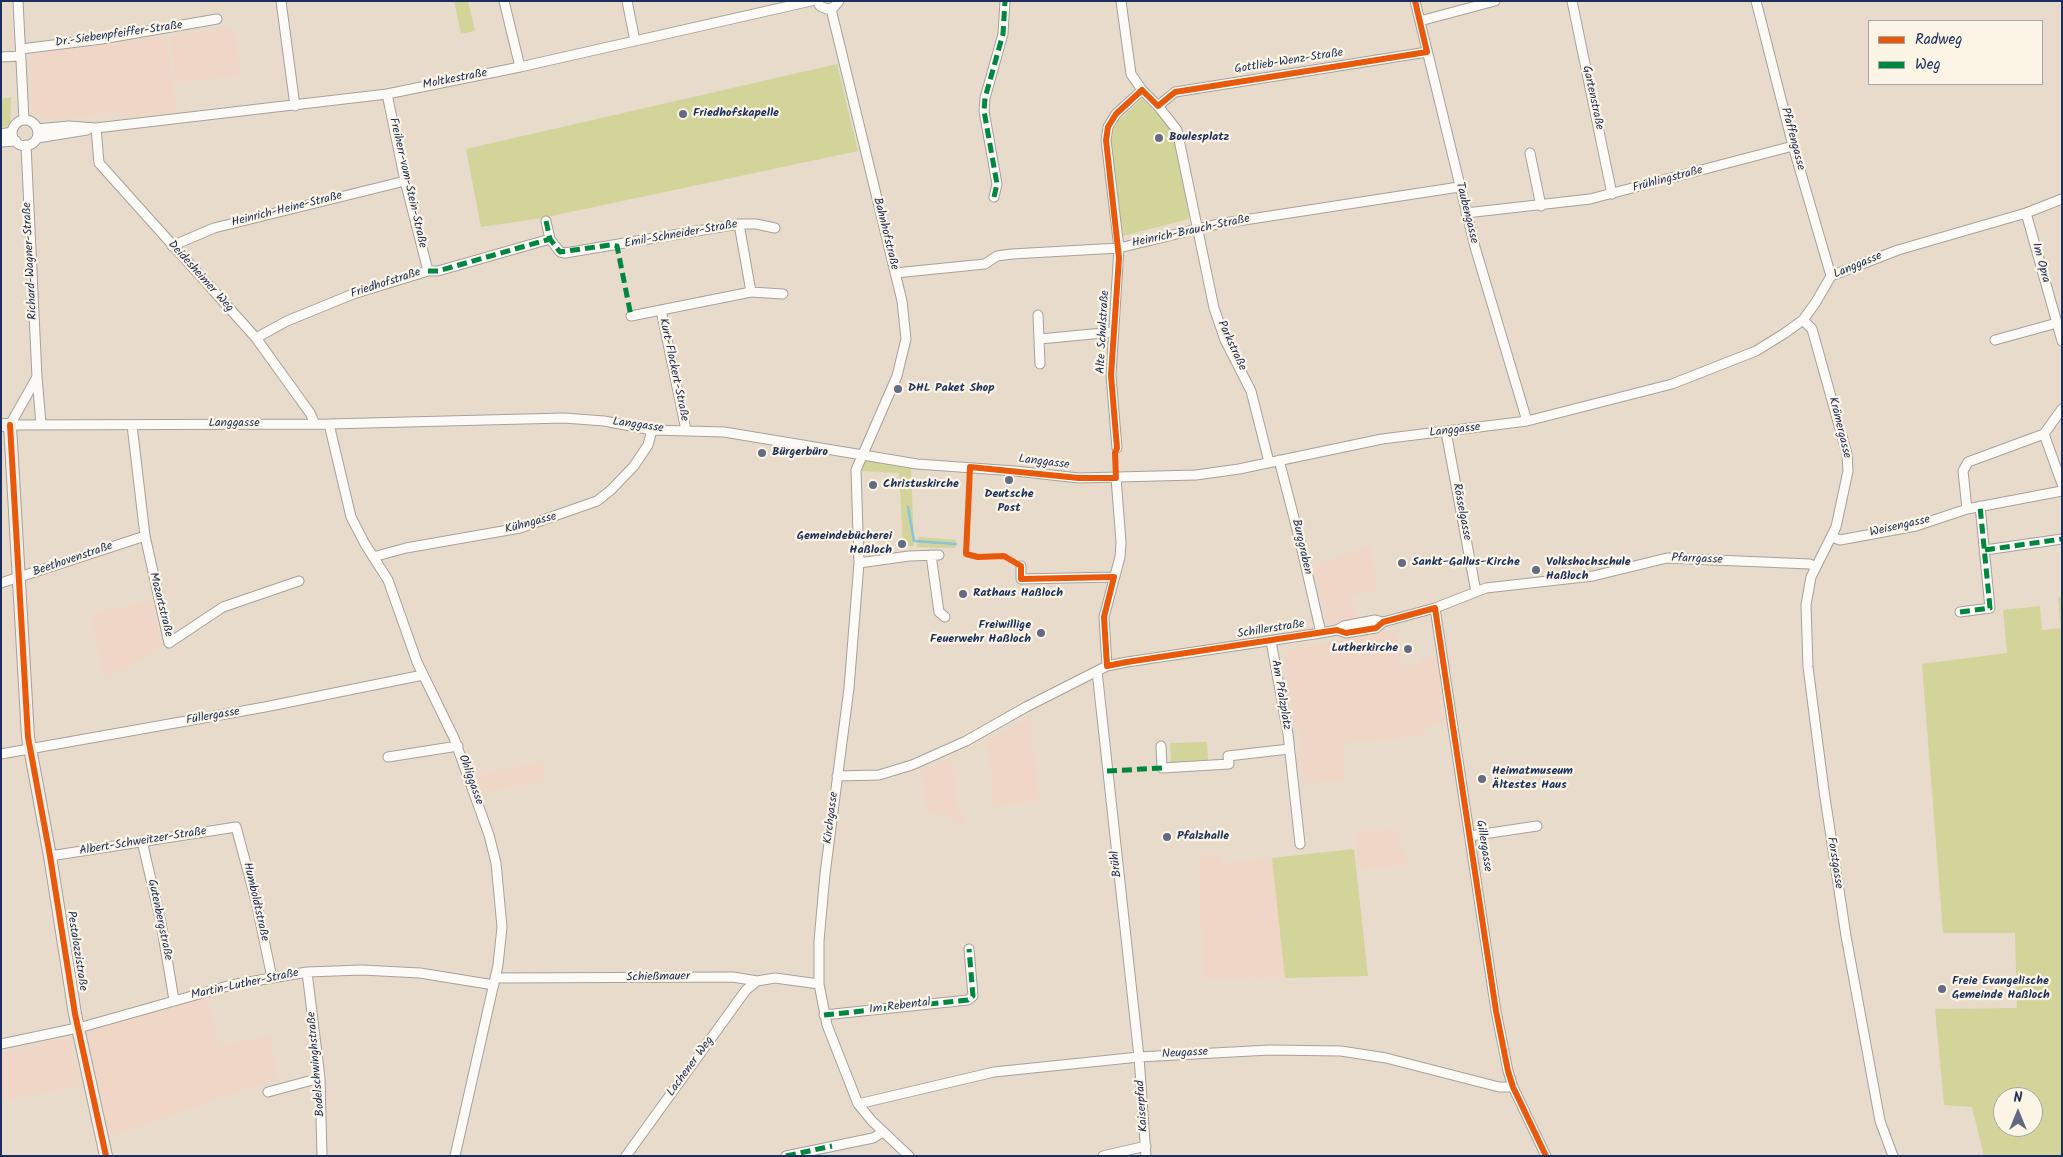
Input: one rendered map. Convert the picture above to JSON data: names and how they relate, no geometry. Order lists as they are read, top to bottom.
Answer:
{
  "streets": {
    "main road": ["Pestalozzistraße"],
    "street": [
      "Dr.-Siebenpfeiffer-Straße",
      "Gottlieb-Wenz-Straße",
      "Moltkestraße",
      "Gartenstraße",
      "Pfaffengasse",
      "Frühlingstraße",
      "Freiherr-vom-Stein-Straße",
      "Heinrich-Heine-Straße",
      "Taubengasse",
      "Heinrich-Brauch-Straße",
      "Bahnhofstraße",
      "Emil-Schneider-Straße",
      "Richard-Wagner-Straße",
      "Im Opra",
      "Langgasse",
      "Deidesheimer Weg",
      "Friedhofstraße",
      "Alte Schulstraße",
      "Parkstraße",
      "Kurt-Flockert-Straße",
      "Krämergasse",
      "Rösselgasse",
      "Kühngasse",
      "Weisengasse",
      "Burggraben",
      "Beethovenstraße",
      "Pfarrgasse",
      "Mozartstraße",
      "Schillerstraße",
      "Am Pfalzplatz",
      "Füllergasse",
      "Ohliggasse",
      "Kirchgasse",
      "Albert-Schweitzer-Straße",
      "Gillergasse",
      "Forstgasse",
      "Brühl",
      "Humboldtstraße",
      "Gutenbergstraße",
      "Schießmauer",
      "Martin-Luther-Straße",
      "Im Rebental",
      "Neugasse",
      "Bodelschwinghstraße",
      "Lachener Weg",
      "Kaiserpfad"
    ]
  },
  "crossings": [
    ["Gottlieb-Wenz-Straße", "Taubengasse"],
    ["Gottlieb-Wenz-Straße", "Parkstraße"],
    ["Moltkestraße", "Freiherr-vom-Stein-Straße"],
    ["Moltkestraße", "Richard-Wagner-Straße"],
    ["Moltkestraße", "Deidesheimer Weg"],
    ["Gartenstraße", "Frühlingstraße"],
    ["Pfaffengasse", "Frühlingstraße"],
    ["Pfaffengasse", "Langgasse"],
    ["Frühlingstraße", "Taubengasse"],
    ["Freiherr-vom-Stein-Straße", "Heinrich-Heine-Straße"],
    ["Freiherr-vom-Stein-Straße", "Friedhofstraße"],
    ["Heinrich-Heine-Straße", "Deidesheimer Weg"],
    ["Taubengasse", "Heinrich-Brauch-Straße"],
    ["Taubengasse", "Langgasse"],
    ["Heinrich-Brauch-Straße", "Bahnhofstraße"],
    ["Heinrich-Brauch-Straße", "Alte Schulstraße"],
    ["Heinrich-Brauch-Straße", "Parkstraße"],
    ["Bahnhofstraße", "Langgasse"],
    ["Bahnhofstraße", "Kirchgasse"],
    ["Emil-Schneider-Straße", "Friedhofstraße"],
    ["Richard-Wagner-Straße", "Langgasse"],
    ["Im Opra", "Langgasse"],
    ["Langgasse", "Deidesheimer Weg"],
    ["Langgasse", "Parkstraße"],
    ["Langgasse", "Kurt-Flockert-Straße"],
    ["Langgasse", "Krämergasse"],
    ["Langgasse", "Rösselgasse"],
    ["Langgasse", "Kühngasse"],
    ["Langgasse", "Burggraben"],
    ["Langgasse", "Mozartstraße"],
    ["Langgasse", "Ohliggasse"],
    ["Langgasse", "Kirchgasse"],
    ["Langgasse", "Pestalozzistraße"],
    ["Deidesheimer Weg", "Friedhofstraße"],
    ["Alte Schulstraße", "Parkstraße"],
    ["Krämergasse", "Weisengasse"],
    ["Krämergasse", "Pfarrgasse"],
    ["Krämergasse", "Forstgasse"],
    ["Rösselgasse", "Pfarrgasse"],
    ["Kühngasse", "Ohliggasse"],
    ["Burggraben", "Schillerstraße"],
    ["Beethovenstraße", "Mozartstraße"],
    ["Beethovenstraße", "Pestalozzistraße"],
    ["Pfarrgasse", "Schillerstraße"],
    ["Pfarrgasse", "Gillergasse"],
    ["Pfarrgasse", "Forstgasse"],
    ["Schillerstraße", "Am Pfalzplatz"],
    ["Schillerstraße", "Kirchgasse"],
    ["Schillerstraße", "Gillergasse"],
    ["Schillerstraße", "Brühl"],
    ["Füllergasse", "Ohliggasse"],
    ["Füllergasse", "Pestalozzistraße"],
    ["Ohliggasse", "Schießmauer"],
    ["Ohliggasse", "Martin-Luther-Straße"],
    ["Kirchgasse", "Schießmauer"],
    ["Kirchgasse", "Im Rebental"],
    ["Kirchgasse", "Neugasse"],
    ["Albert-Schweitzer-Straße", "Humboldtstraße"],
    ["Albert-Schweitzer-Straße", "Gutenbergstraße"],
    ["Albert-Schweitzer-Straße", "Pestalozzistraße"],
    ["Gillergasse", "Neugasse"],
    ["Brühl", "Neugasse"],
    ["Brühl", "Kaiserpfad"],
    ["Humboldtstraße", "Martin-Luther-Straße"],
    ["Gutenbergstraße", "Martin-Luther-Straße"],
    ["Pestalozzistraße", "Martin-Luther-Straße"],
    ["Schießmauer", "Martin-Luther-Straße"],
    ["Schießmauer", "Lachener Weg"],
    ["Martin-Luther-Straße", "Bodelschwinghstraße"],
    ["Neugasse", "Kaiserpfad"]
  ],
  "places": [
    "Friedhofskapelle",
    "Boulesplatz",
    "DHL Paket Shop",
    "Bürgerbüro",
    "Deutsche Post",
    "Christuskirche",
    "Gemeindebücherei Haßloch",
    "Sankt-Gallus-Kirche",
    "Volkshochschule Haßloch",
    "Rathaus Haßloch",
    "Freiwillige Feuerwehr Haßloch",
    "Lutherkirche",
    "Heimatmuseum Ältestes Haus",
    "Pfalzhalle",
    "Freie Evangelische Gemeinde Haßloch"
  ],
  "legend": ["Radweg", "Weg"],
  "north": "top"
}
